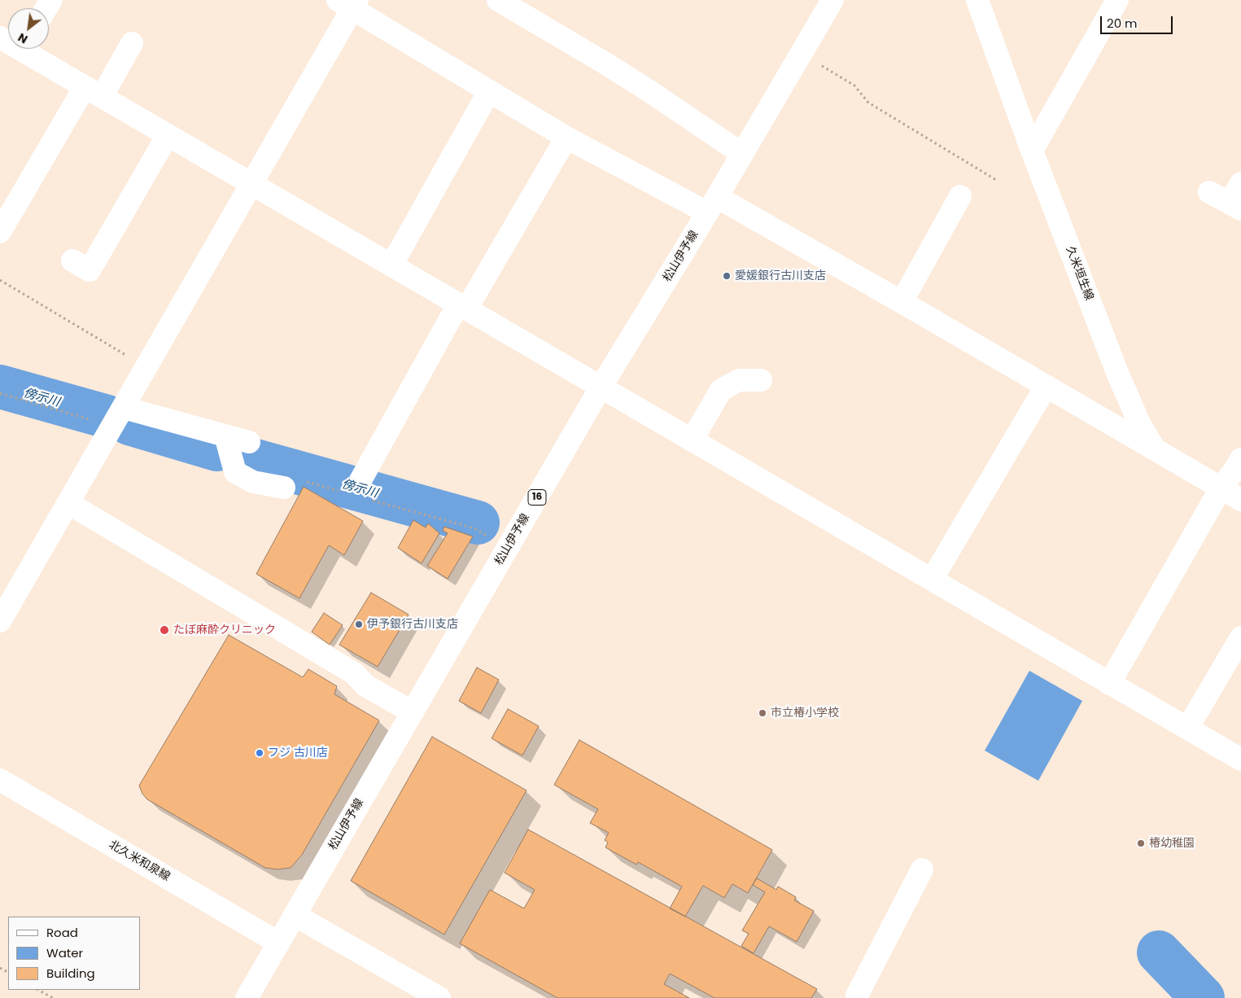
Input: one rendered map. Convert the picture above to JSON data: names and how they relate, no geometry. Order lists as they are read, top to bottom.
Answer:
{
  "streets": {
    "street": [
      "松山伊予線",
      "久米垣生線",
      "16",
      "北久米和泉線"
    ]
  },
  "crossings": [
    ["松山伊予線", "北久米和泉線"]
  ],
  "water": ["傍示川"],
  "places": [
    "愛媛銀行古川支店",
    "伊予銀行古川支店",
    "たぼ麻酔クリニック",
    "市立椿小学校",
    "フジ 古川店",
    "椿幼稚園"
  ],
  "legend": ["Road", "Water", "Building"],
  "scale_bar": "20 m",
  "north": "bottom left"
}
